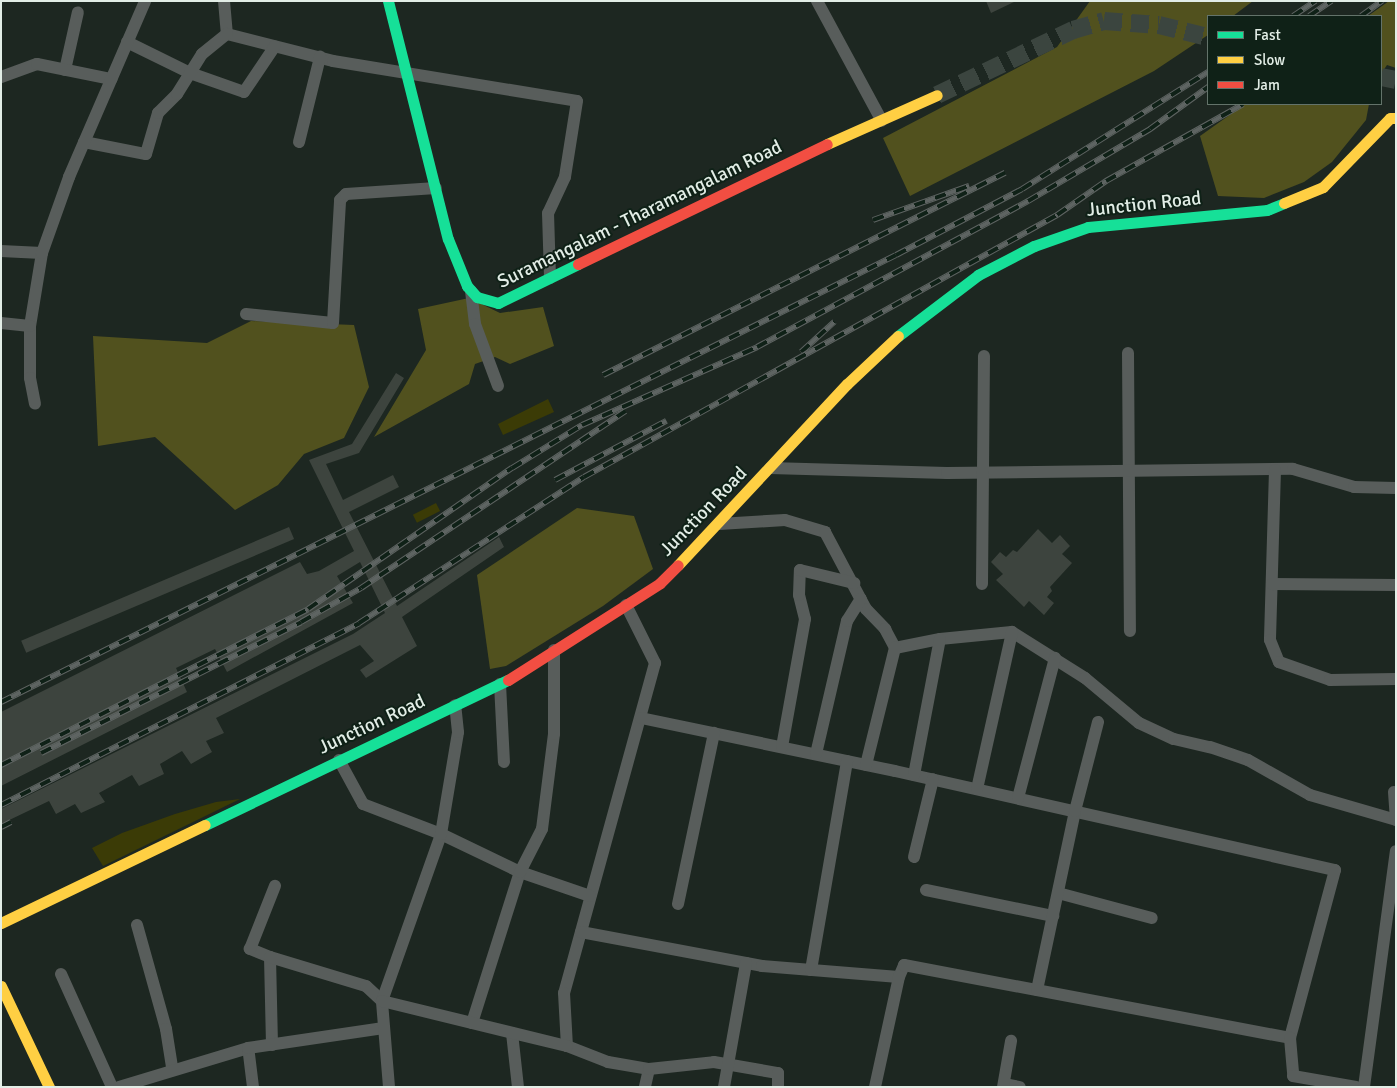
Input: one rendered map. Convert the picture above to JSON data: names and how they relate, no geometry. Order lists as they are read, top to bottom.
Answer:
{
  "streets": {
    "main road": ["Junction Road", "Suramangalam - Tharamangalam Road"]
  },
  "legend": ["Fast", "Slow", "Jam"]
}
